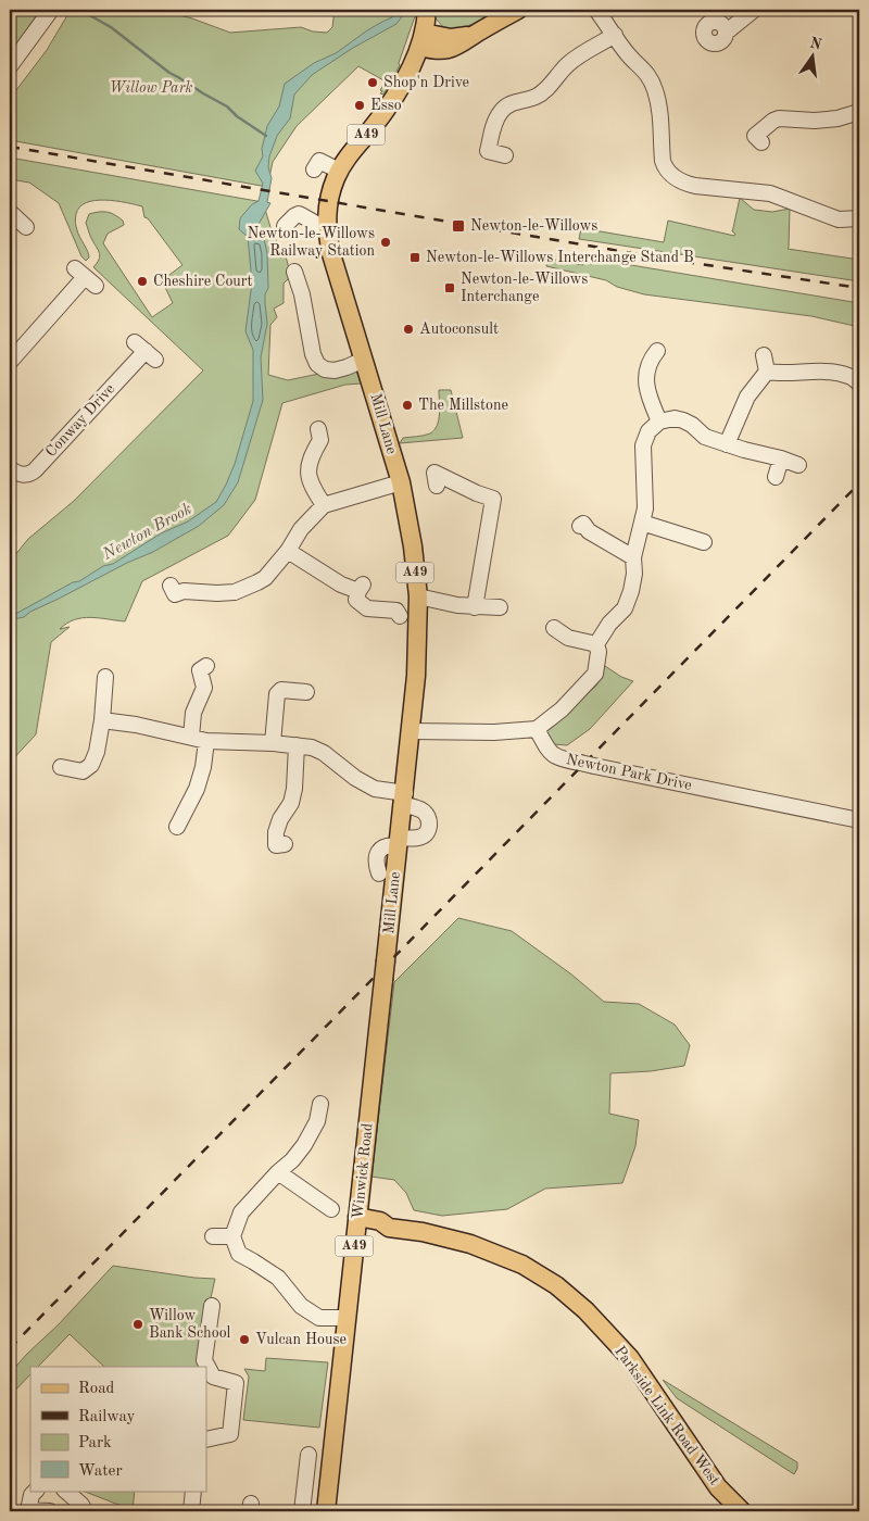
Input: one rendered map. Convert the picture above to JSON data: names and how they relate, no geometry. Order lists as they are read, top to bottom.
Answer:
{
  "streets": {
    "main road": [
      "A49",
      "Mill Lane",
      "Winwick Road",
      "Parkside Link Road West"
    ],
    "street": ["Conway Drive", "Newton Park Drive"]
  },
  "crossings": [
    ["A49", "Mill Lane"],
    ["Mill Lane", "Winwick Road"],
    ["Winwick Road", "Parkside Link Road West"]
  ],
  "water": ["Newton Brook"],
  "parks": ["Willow Park"],
  "places": {
    "other": [
      "Shop'n Drive",
      "Esso",
      "Newton-le-Willows Railway Station",
      "Cheshire Court",
      "Autoconsult",
      "The Millstone",
      "Willow Bank School",
      "Vulcan House"
    ],
    "transit": ["Newton-le-Willows", "Newton-le-Willows Interchange Stand B", "Newton-le-Willows Interchange"]
  },
  "legend": [
    "Road",
    "Railway",
    "Park",
    "Water"
  ],
  "north": "top"
}
